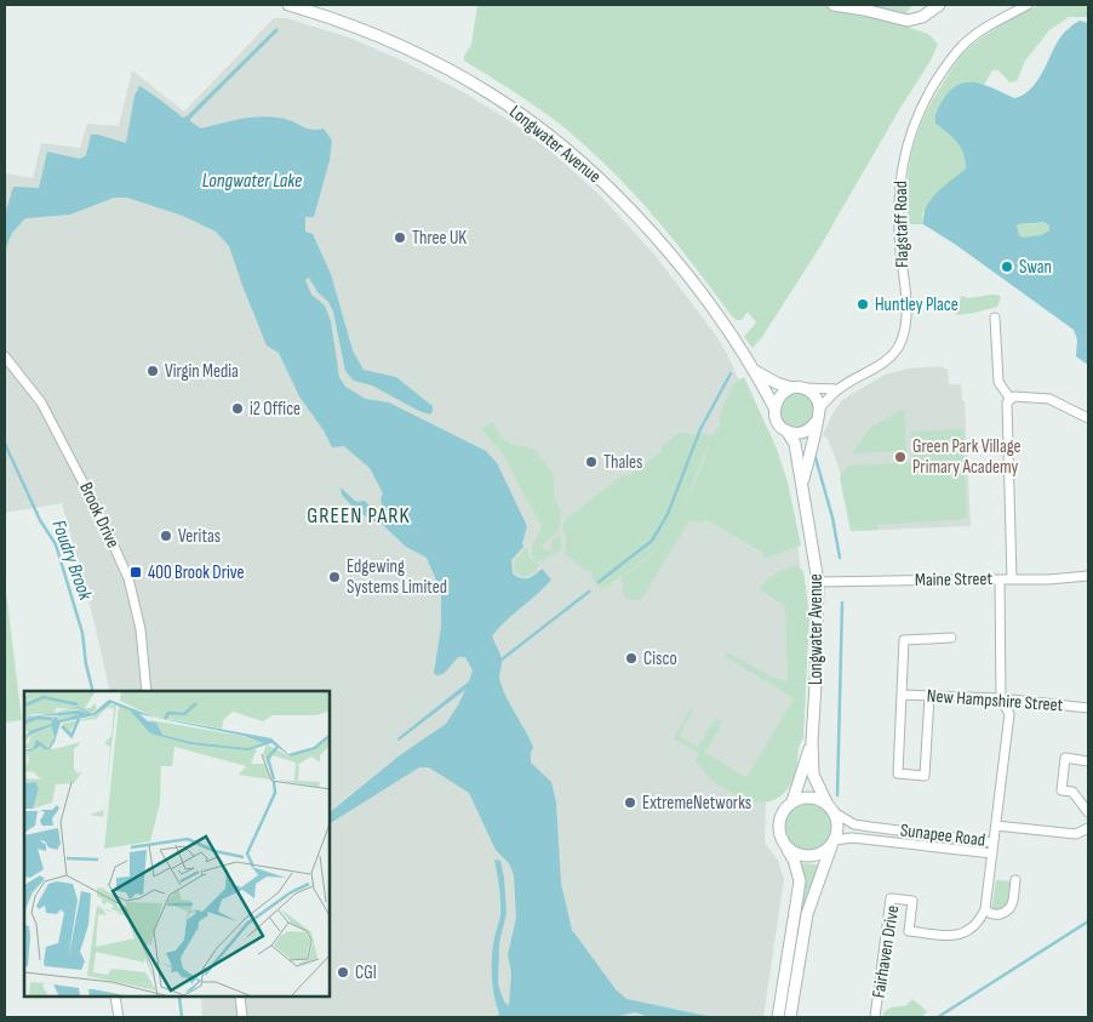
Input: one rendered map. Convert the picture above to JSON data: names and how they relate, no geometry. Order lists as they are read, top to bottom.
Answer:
{
  "streets": {
    "street": [
      "Longwater Avenue",
      "Flagstaff Road",
      "Brook Drive",
      "Maine Street",
      "New Hampshire Street",
      "Sunapee Road",
      "Fairhaven Drive"
    ]
  },
  "crossings": [
    ["Longwater Avenue", "Flagstaff Road"],
    ["Longwater Avenue", "Maine Street"],
    ["Longwater Avenue", "Sunapee Road"]
  ],
  "districts": ["GREEN PARK"],
  "water": ["Longwater Lake", "Foudry Brook"],
  "places": {
    "other": [
      "Three UK",
      "Swan",
      "Huntley Place",
      "Virgin Media",
      "i2 Office",
      "Green Park Village Primary Academy",
      "Thales",
      "Veritas",
      "Edgewing Systems Limited",
      "Cisco",
      "ExtremeNetworks",
      "CGI"
    ],
    "transit": ["400 Brook Drive"]
  }
}
